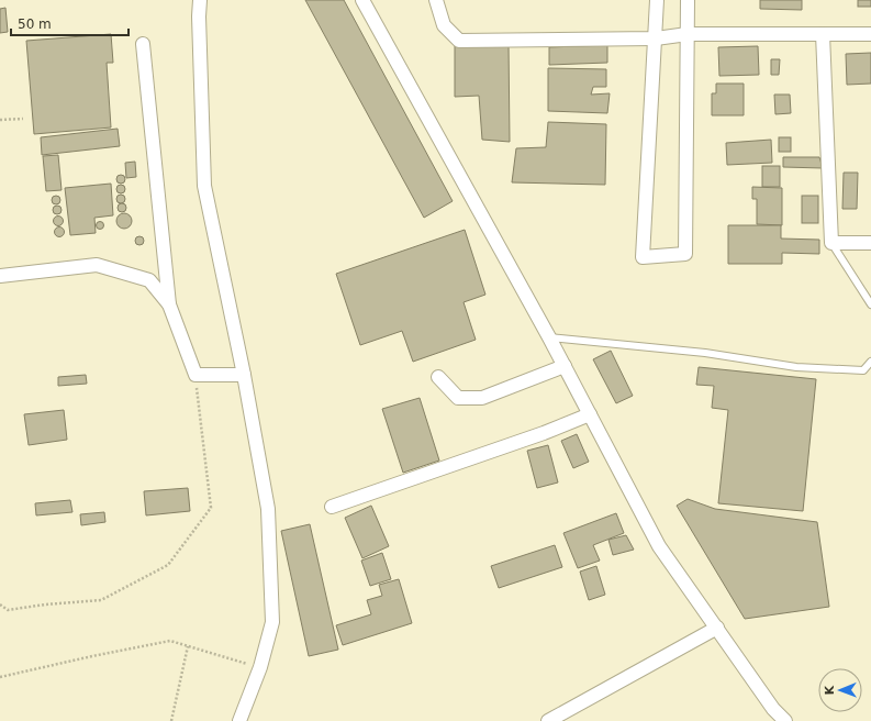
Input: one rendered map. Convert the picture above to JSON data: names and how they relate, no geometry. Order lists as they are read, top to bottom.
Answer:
{
  "scale_bar": "50 m",
  "north": "left"
}
